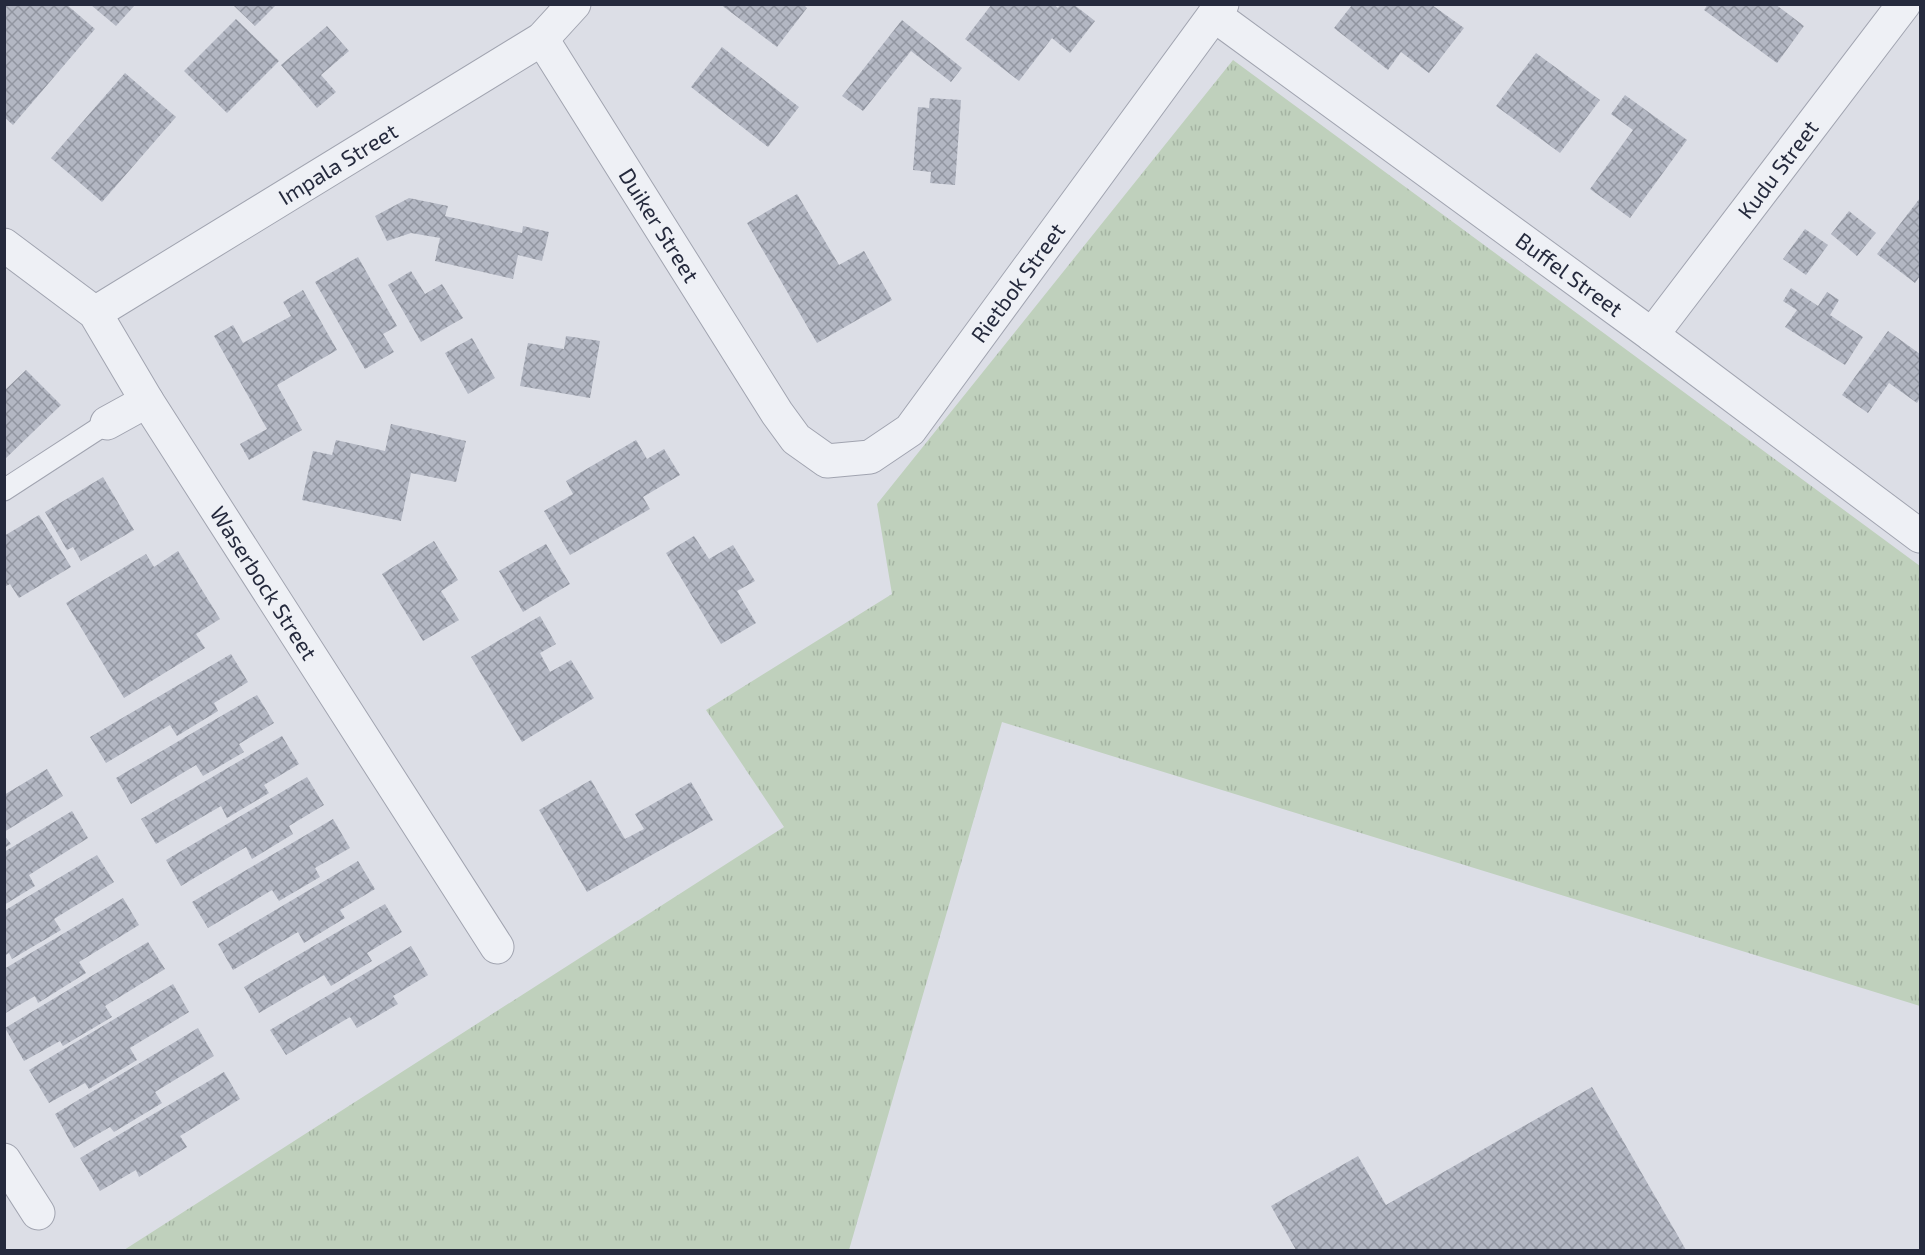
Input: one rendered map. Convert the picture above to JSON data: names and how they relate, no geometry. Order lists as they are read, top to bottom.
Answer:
{
  "streets": {
    "street": [
      "Impala Street",
      "Kudu Street",
      "Duiker Street",
      "Buffel Street",
      "Rietbok Street",
      "Waserbock Street"
    ]
  },
  "crossings": [
    ["Impala Street", "Duiker Street"],
    ["Impala Street", "Waserbock Street"],
    ["Kudu Street", "Buffel Street"],
    ["Duiker Street", "Rietbok Street"],
    ["Buffel Street", "Rietbok Street"]
  ]
}
